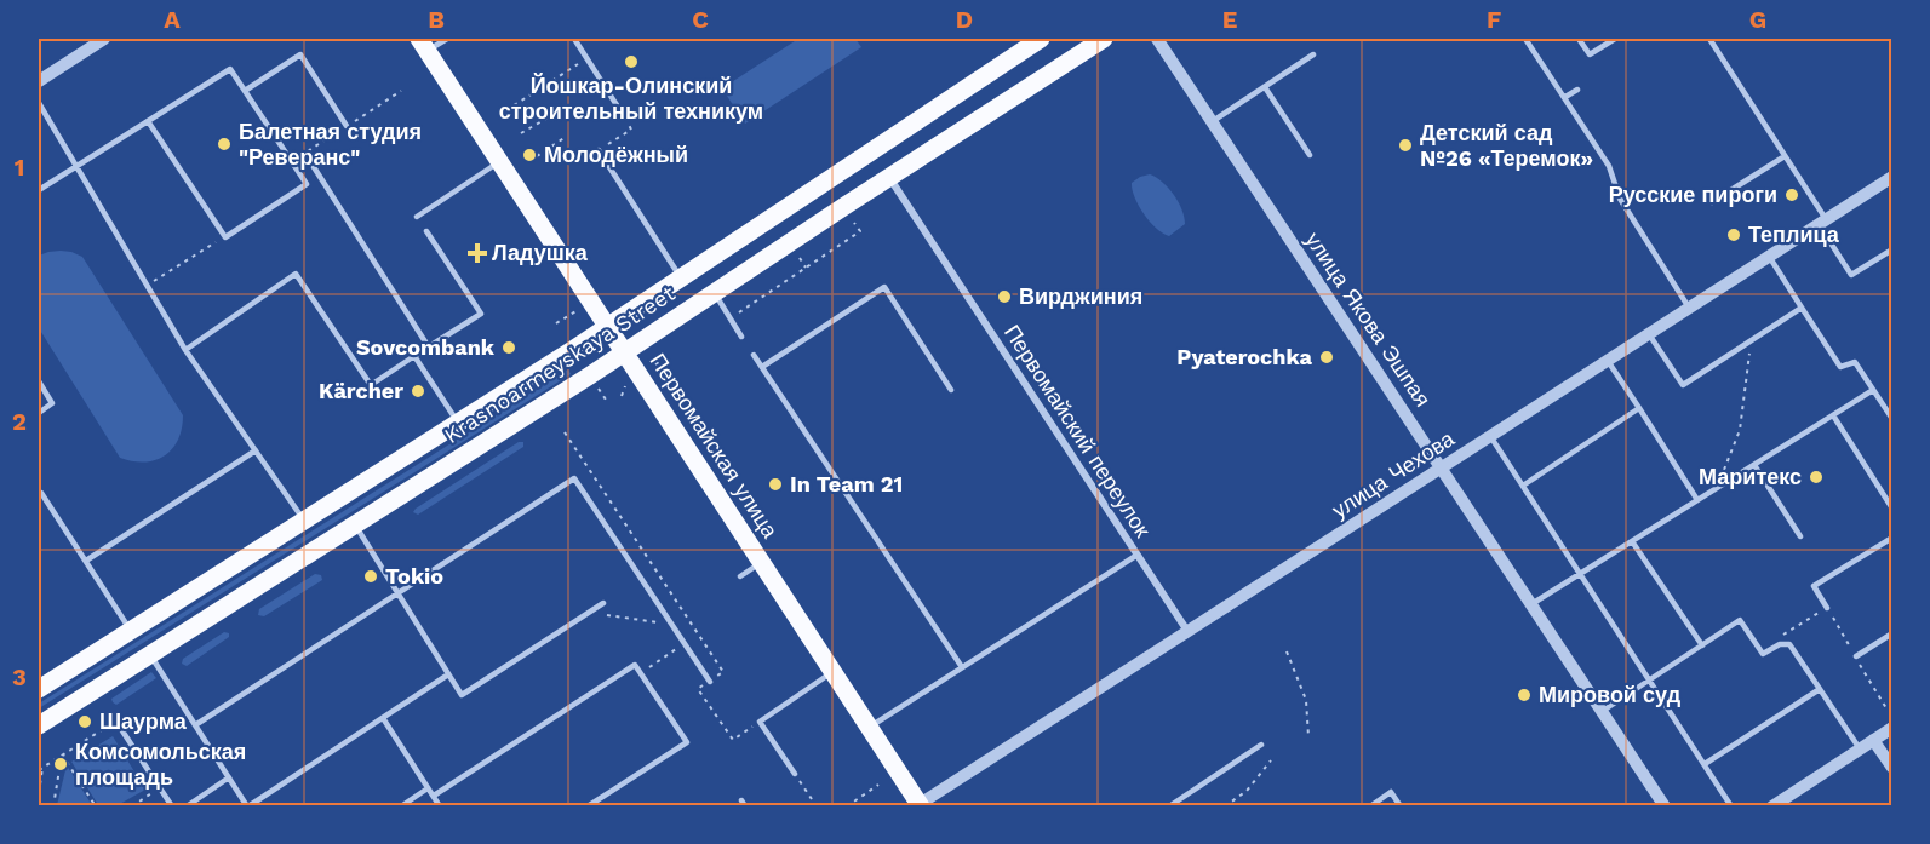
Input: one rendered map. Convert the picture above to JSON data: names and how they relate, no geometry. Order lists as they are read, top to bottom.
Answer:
{
  "streets": {
    "main road": ["Krasnoarmeyskaya Street", "Первомайская улица"],
    "street": ["улица Якова Эшпая", "Первомайский переулок", "улица Чехова"]
  },
  "crossings": [
    ["улица Якова Эшпая", "улица Чехова"],
    ["Krasnoarmeyskaya Street", "Первомайский переулок"],
    ["Krasnoarmeyskaya Street", "Первомайская улица"],
    ["Первомайский переулок", "улица Чехова"],
    ["Первомайская улица", "улица Чехова"]
  ],
  "places": {
    "other": [
      "Йошкар-Олинский строительный техникум",
      "Балетная студия \"Реверанс\"",
      "Детский сад №26 «Теремок»",
      "Молодёжный",
      "Русские пироги",
      "Теплица",
      "Вирджиния",
      "Sovcombank",
      "Pyaterochka",
      "Kärcher",
      "Маритекс",
      "In Team 21",
      "Tokio",
      "Мировой суд",
      "Шаурма",
      "Комсомольская площадь"
    ],
    "health": ["Ладушка"]
  },
  "grid": {
    "columns": [
      "A",
      "B",
      "C",
      "D",
      "E",
      "F",
      "G"
    ],
    "rows": ["1", "2", "3"]
  }
}
